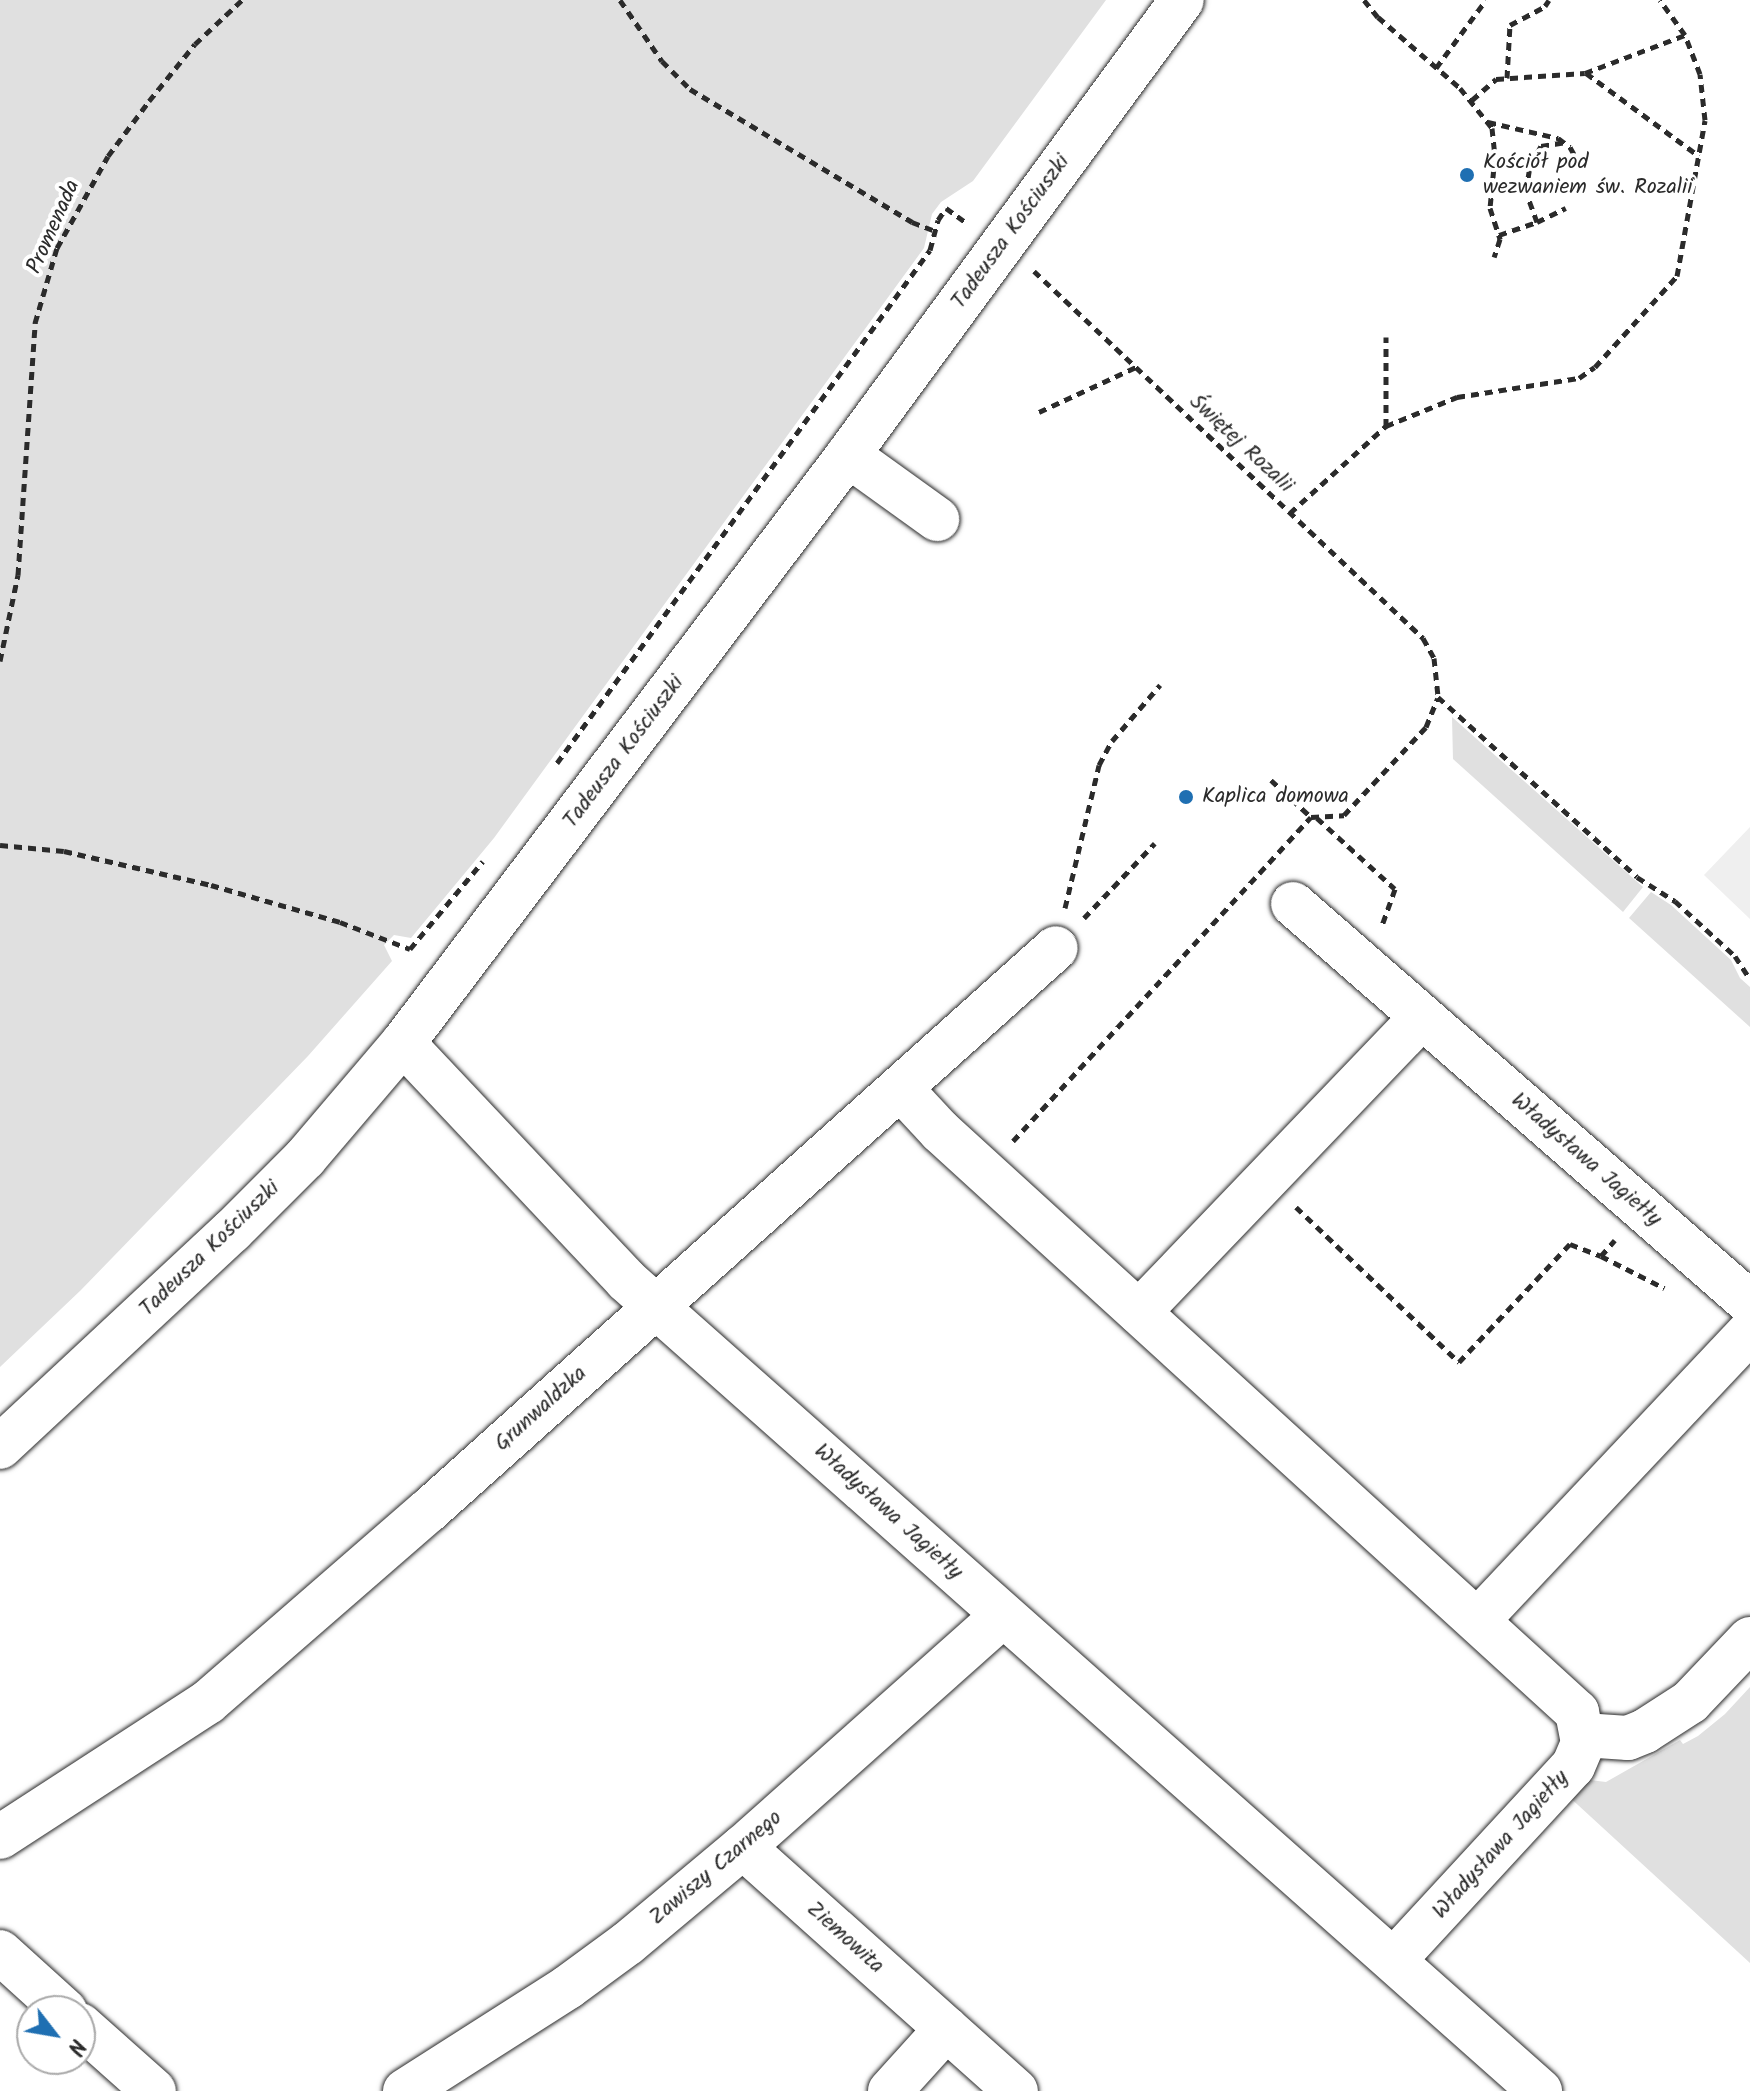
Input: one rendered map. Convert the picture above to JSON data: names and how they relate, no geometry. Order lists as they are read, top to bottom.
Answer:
{
  "streets": {
    "street": [
      "Tadeusza Kościuszki",
      "Władysława Jagiełły",
      "Grunwaldzka",
      "Zawiszy Czarnego",
      "Ziemowita"
    ],
    "path": ["Promenada", "Świętej Rozalii"]
  },
  "crossings": [
    ["Tadeusza Kościuszki", "Władysława Jagiełły"],
    ["Władysława Jagiełły", "Grunwaldzka"],
    ["Władysława Jagiełły", "Zawiszy Czarnego"],
    ["Zawiszy Czarnego", "Ziemowita"]
  ],
  "places": ["Kościół pod wezwaniem św. Rozalii", "Kaplica domowa"],
  "north": "bottom right"
}
